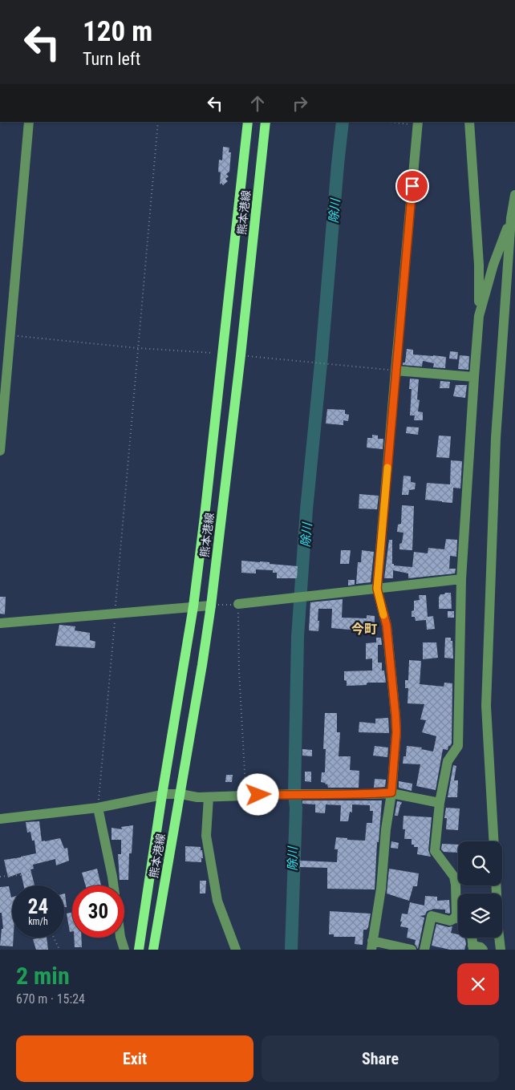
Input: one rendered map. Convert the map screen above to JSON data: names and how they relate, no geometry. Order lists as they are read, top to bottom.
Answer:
{
  "streets": {
    "main road": ["熊本港線"]
  },
  "districts": ["今町"],
  "water": ["除川"],
  "page": {
    "turn": ["120 m", "Turn left"],
    "speed": "24 km/h",
    "limit": "30",
    "heading": ["2 min", "670 m · 15:24"],
    "buttons": ["Exit", "Share"]
  }
}
